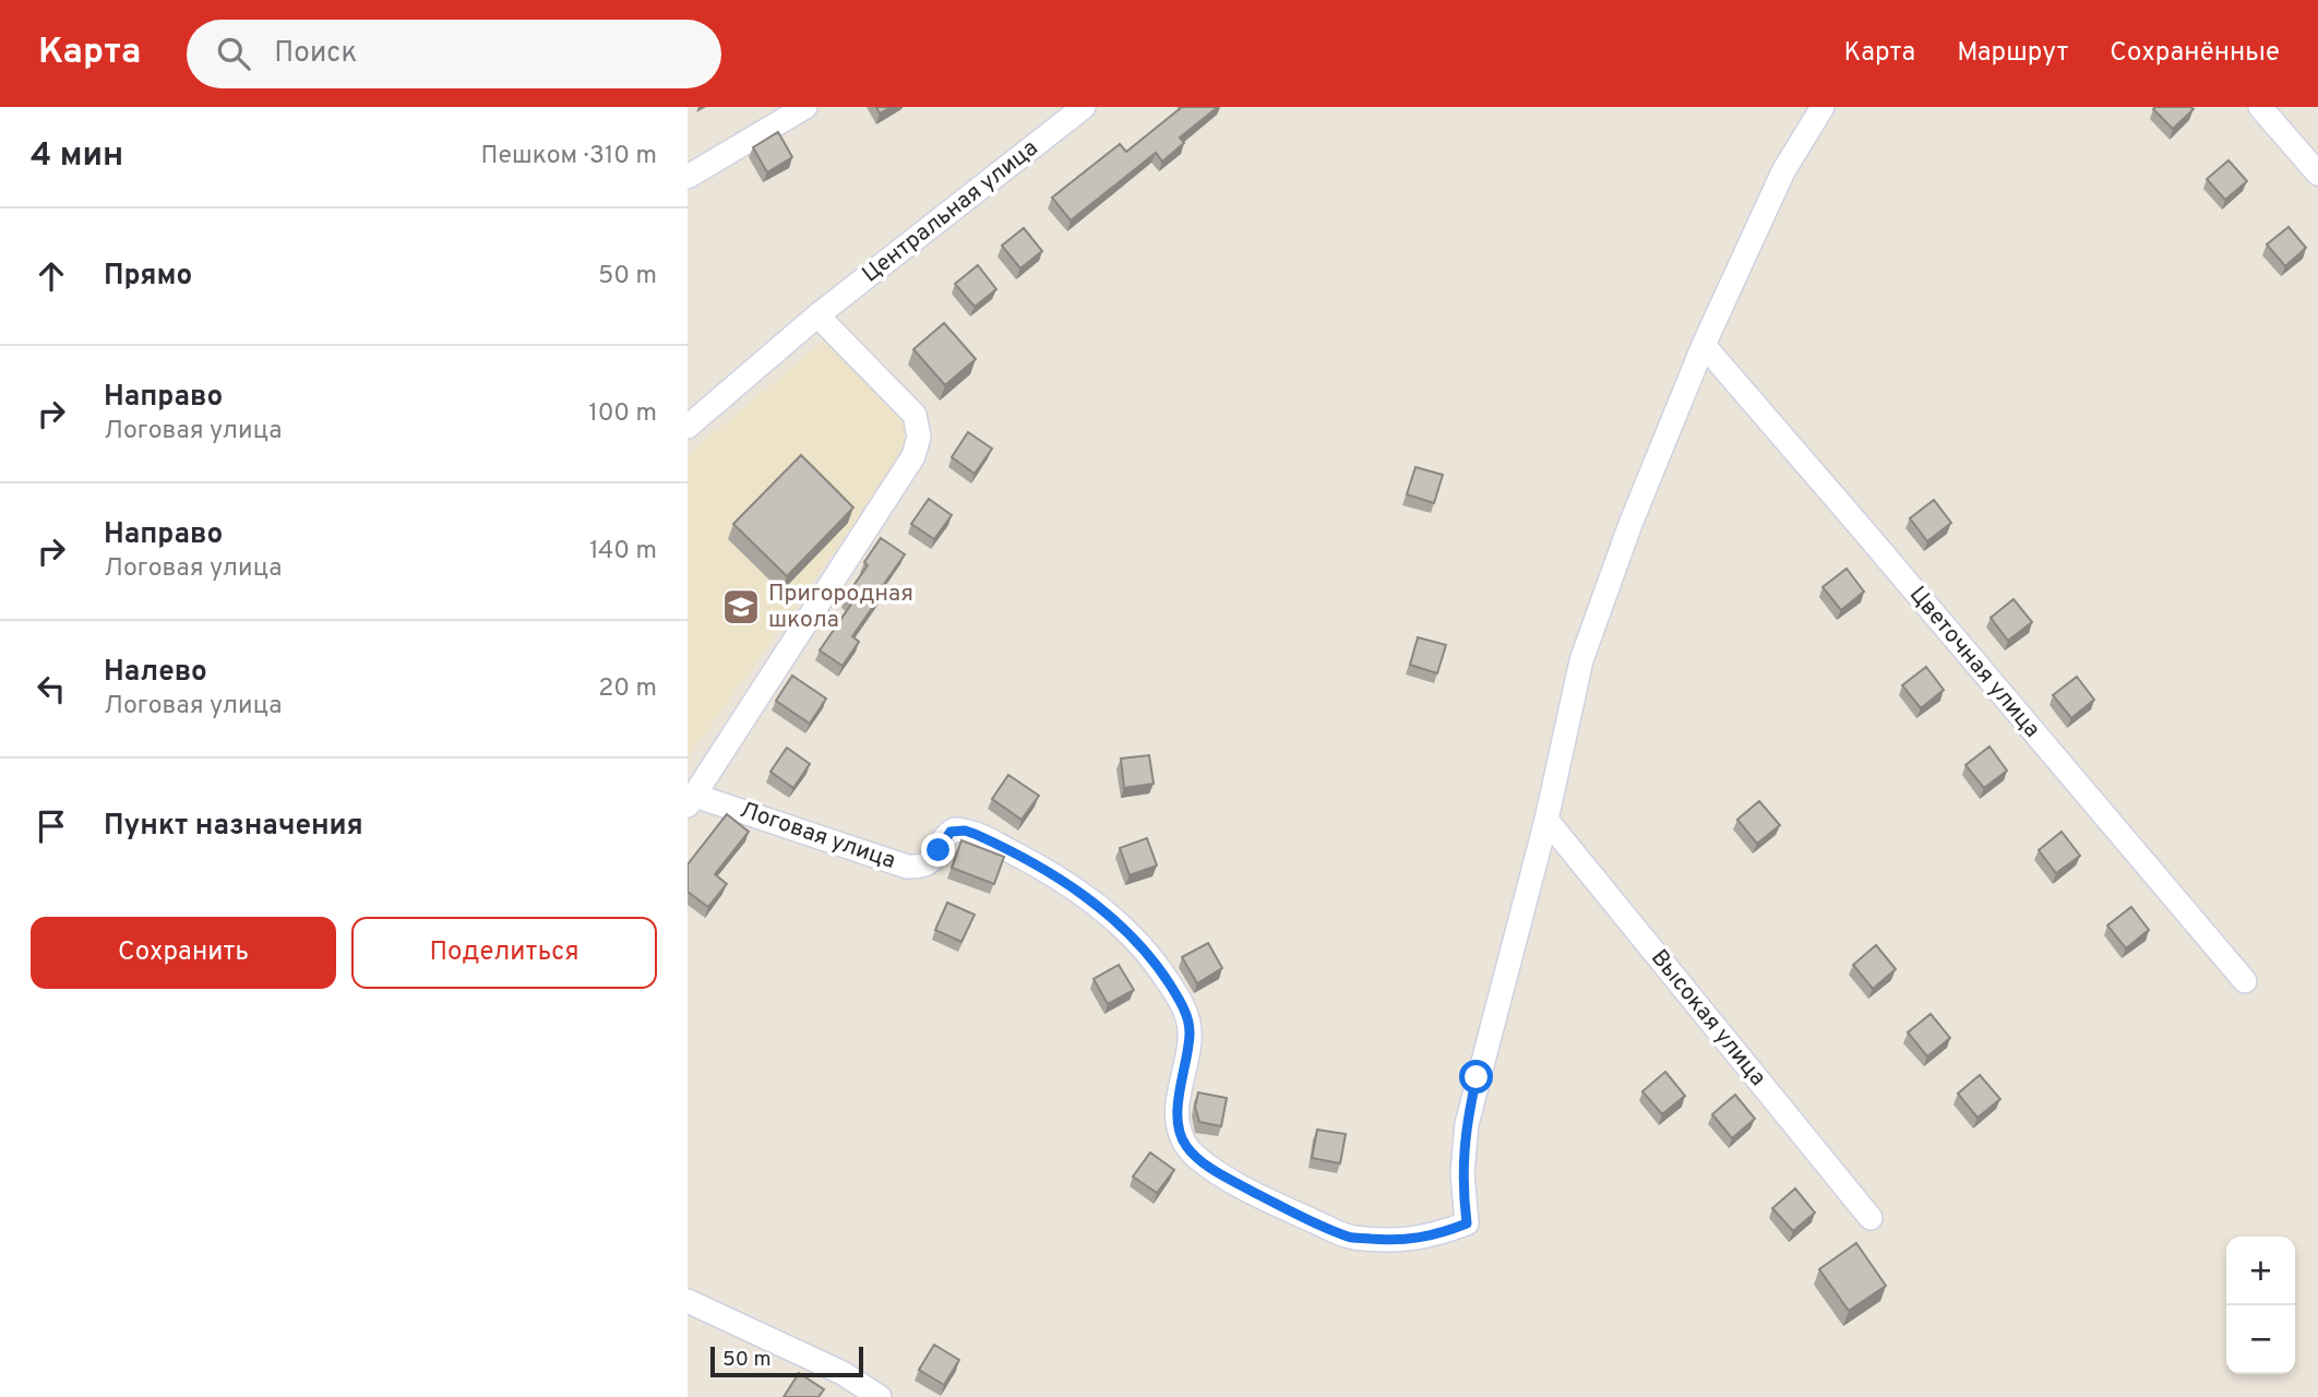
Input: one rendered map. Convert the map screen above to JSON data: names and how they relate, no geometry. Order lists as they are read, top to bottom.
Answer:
{
  "streets": {
    "street": [
      "Центральная улица",
      "Цветочная улица",
      "Логовая улица",
      "Высокая улица"
    ]
  },
  "crossings": [
    ["Логовая улица", "Высокая улица"]
  ],
  "places": {
    "school or university": ["Пригородная школа"]
  },
  "scale_bar": "50 m",
  "page": {
    "header": "Карта",
    "search": "Поиск",
    "nav": ["Карта", "Маршрут", "Сохранённые"],
    "heading": ["4 мин", "Пешком · 310 m"],
    "list": [
      ["Прямо", "50 m"],
      ["Направо", "Логовая улица", "100 m"],
      ["Направо", "Логовая улица", "140 m"],
      ["Налево", "Логовая улица", "20 m"],
      "Пункт назначения"
    ],
    "buttons": ["Сохранить", "Поделиться"],
    "map_buttons": ["+", "−"],
    "scale": "50 m"
  }
}
